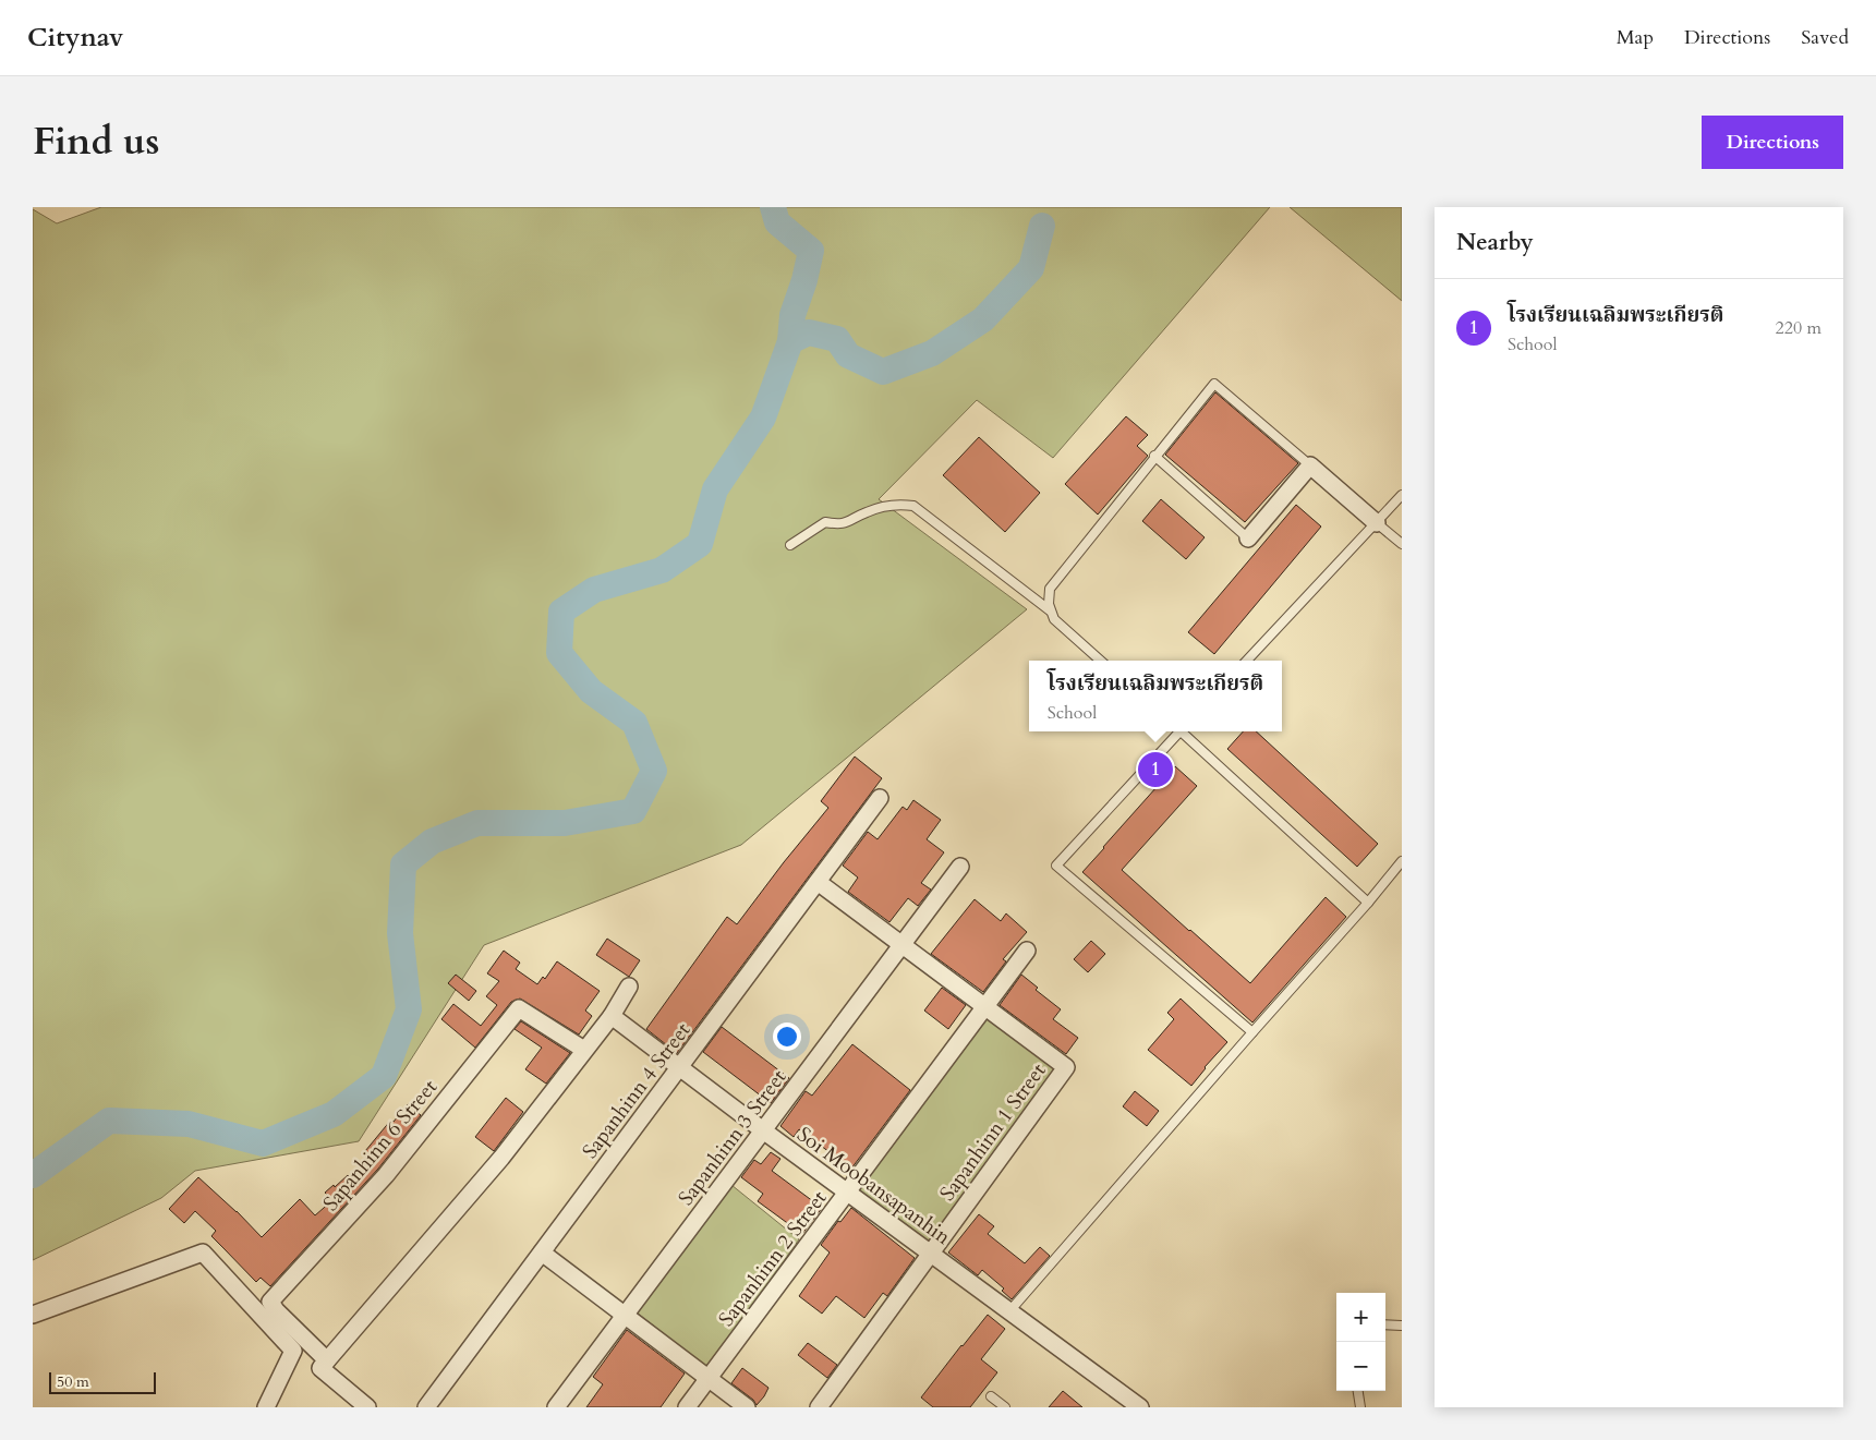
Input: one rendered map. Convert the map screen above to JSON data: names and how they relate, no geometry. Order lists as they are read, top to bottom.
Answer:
{
  "streets": {
    "street": [
      "Sapanhinn 4 Street",
      "Sapanhinn 1 Street",
      "Sapanhinn 3 Street",
      "Sapanhinn 6 Street",
      "Soi Moobansapanhin",
      "Sapanhinn 2 Street"
    ]
  },
  "crossings": [
    ["Sapanhinn 4 Street", "Soi Moobansapanhin"],
    ["Sapanhinn 1 Street", "Soi Moobansapanhin"],
    ["Sapanhinn 1 Street", "Sapanhinn 2 Street"],
    ["Sapanhinn 3 Street", "Soi Moobansapanhin"],
    ["Soi Moobansapanhin", "Sapanhinn 2 Street"]
  ],
  "scale_bar": "50 m",
  "page": {
    "header": "Citynav",
    "nav": ["Map", "Directions", "Saved"],
    "title": "Find us",
    "buttons": "Directions",
    "heading": "Nearby",
    "list": [
      {
        "mark": "1",
        "name": "โรงเรียนเฉลิมพระเกียรติ",
        "note": "School",
        "value": "220 m"
      }
    ],
    "popup": ["โรงเรียนเฉลิมพระเกียรติ", "School"],
    "pins": "1",
    "map_buttons": ["+", "−"],
    "scale": "50 m"
  }
}
